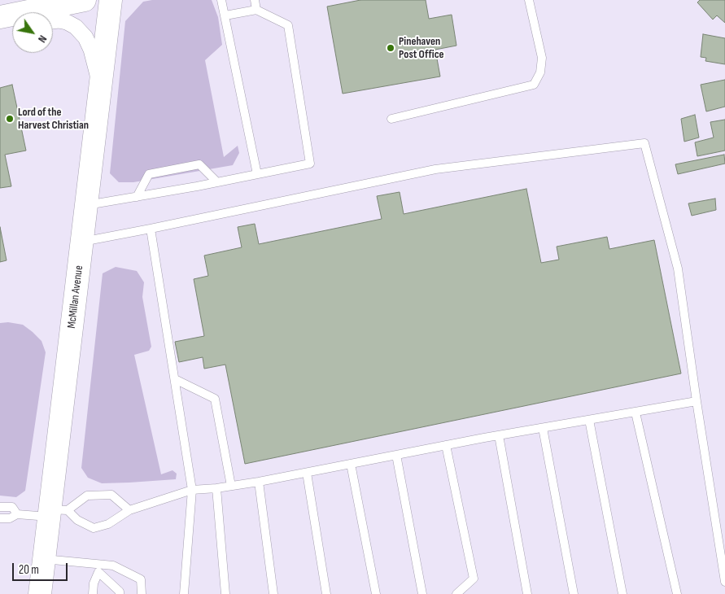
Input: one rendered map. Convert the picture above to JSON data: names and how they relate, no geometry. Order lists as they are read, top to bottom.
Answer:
{
  "streets": {
    "street": ["McMillan Avenue"]
  },
  "places": ["Pinehaven Post Office", "Lord of the Harvest Christian"],
  "scale_bar": "20 m",
  "north": "bottom right"
}
